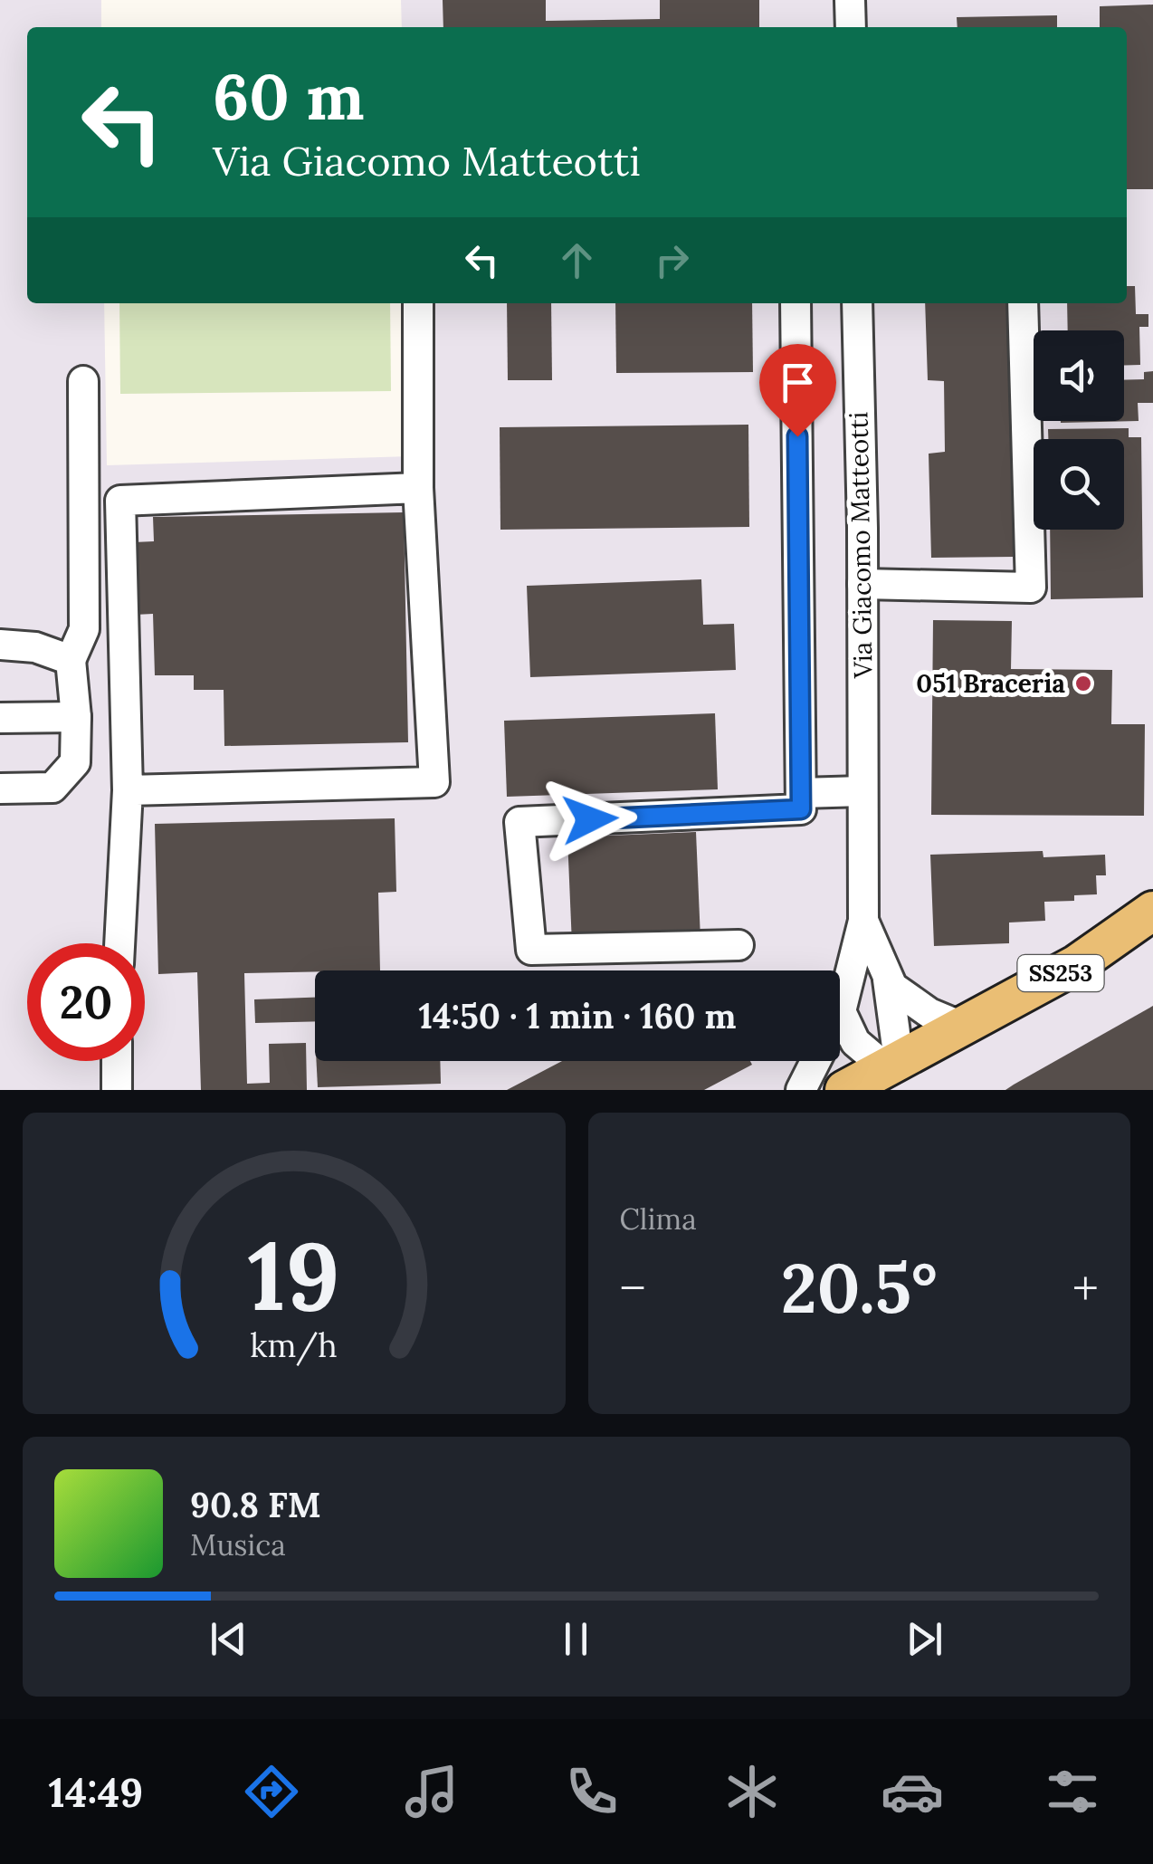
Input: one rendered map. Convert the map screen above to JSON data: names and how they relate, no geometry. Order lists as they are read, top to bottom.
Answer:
{
  "streets": {
    "main road": ["SS253"],
    "street": ["Via Giacomo Matteotti"]
  },
  "crossings": [
    ["Via Giacomo Matteotti", "SS253"]
  ],
  "places": ["051 Braceria"],
  "page": {
    "turn": ["60 m", "Via Giacomo Matteotti"],
    "limit": "20",
    "trip": "14:50 · 1 min · 160 m",
    "tile": "Clima",
    "heat": ["−", "20.5°", "+"],
    "song": ["90.8 FM", "Musica"],
    "tabs": "14:49",
    "gauge": ["19", "km/h"]
  }
}
